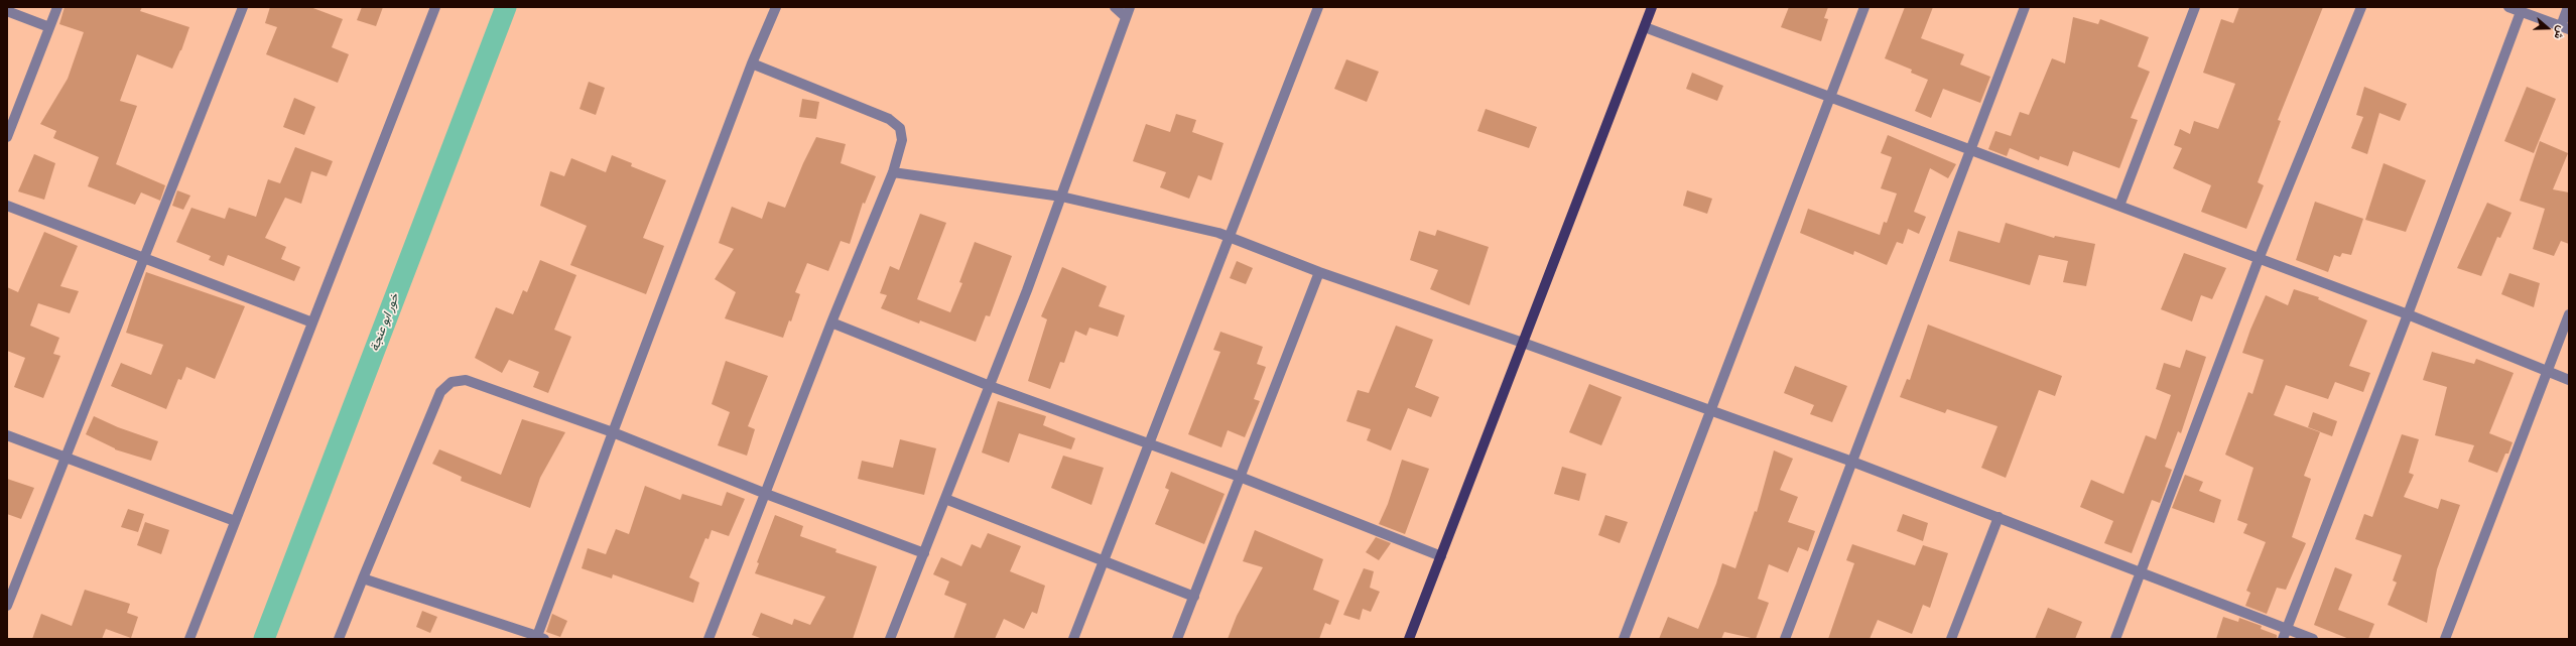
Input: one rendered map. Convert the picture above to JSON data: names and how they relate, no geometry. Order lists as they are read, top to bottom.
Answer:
{
  "water": ["خور ابو عنجة"],
  "north": "right"
}
